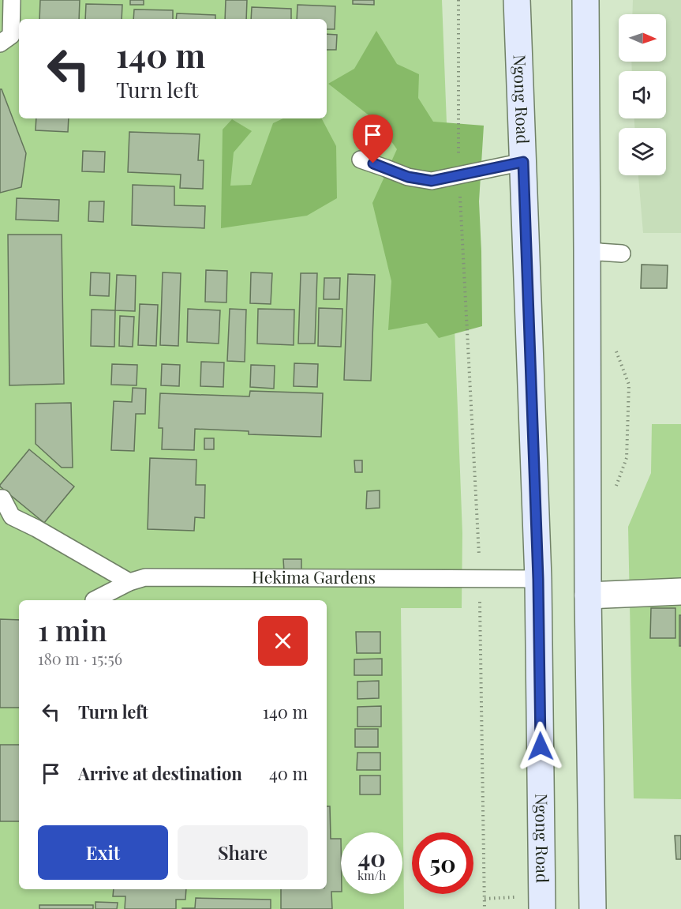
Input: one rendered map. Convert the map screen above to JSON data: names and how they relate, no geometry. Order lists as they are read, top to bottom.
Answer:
{
  "streets": {
    "main road": ["Ngong Road"],
    "lane": ["Hekima Gardens"]
  },
  "crossings": [
    ["Ngong Road", "Hekima Gardens"]
  ],
  "north": "right",
  "page": {
    "turn": ["140 m", "Turn left"],
    "heading": ["1 min", "180 m · 15:56"],
    "list": [
      {
        "name": "Turn left",
        "value": "140 m"
      },
      {
        "name": "Arrive at destination",
        "value": "40 m"
      }
    ],
    "buttons": ["Exit", "Share"],
    "speed": "40 km/h",
    "limit": "50"
  }
}
